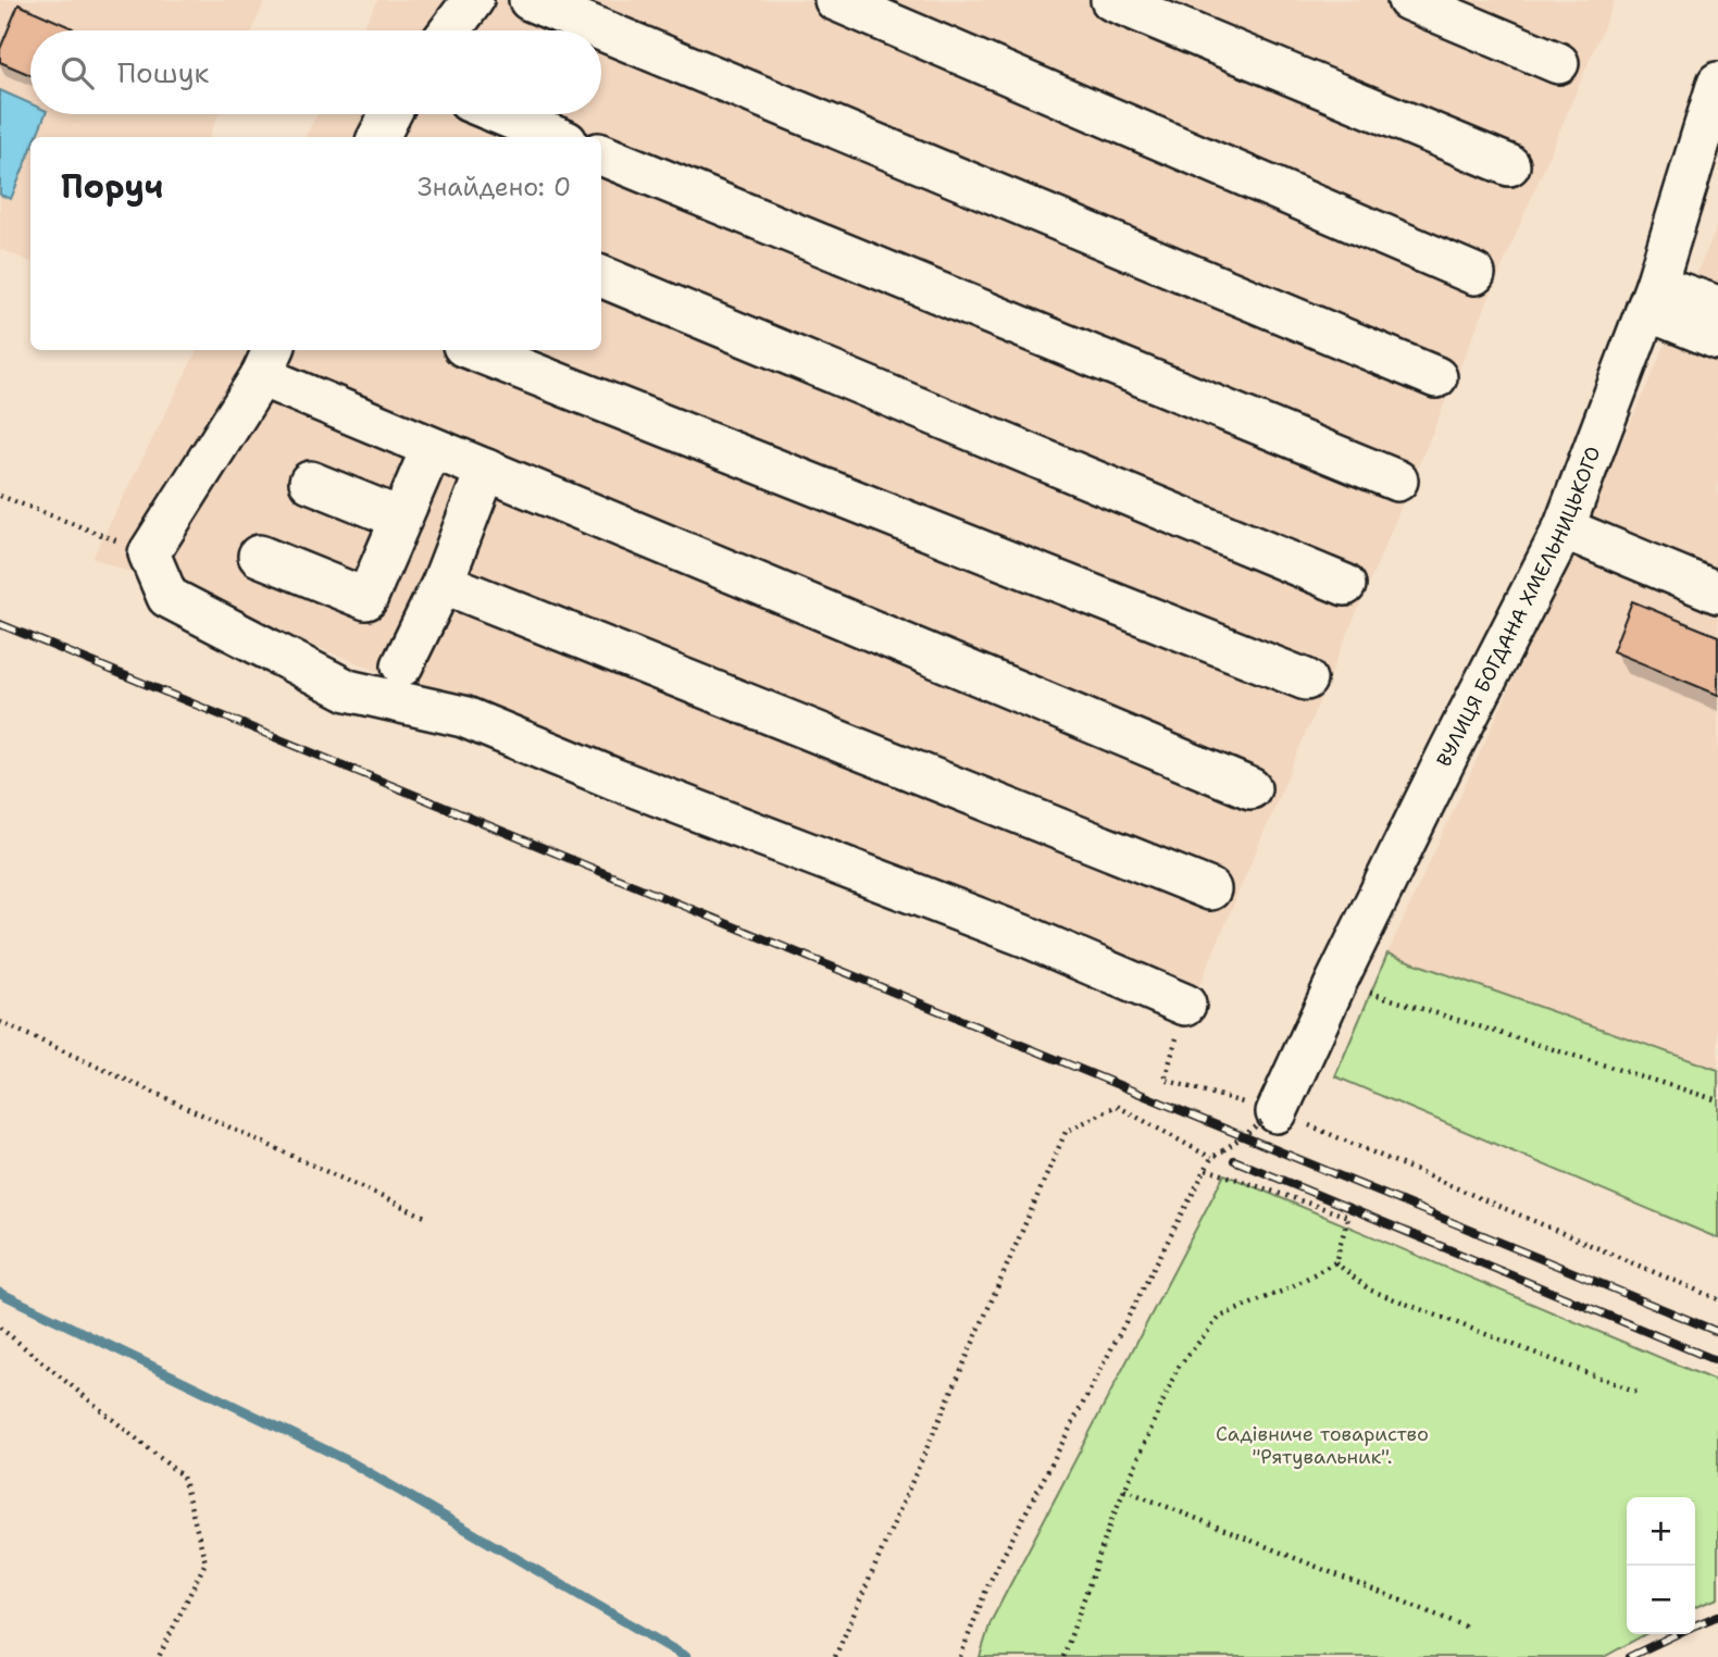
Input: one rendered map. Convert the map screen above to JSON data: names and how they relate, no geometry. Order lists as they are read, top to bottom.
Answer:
{
  "streets": {
    "lane": ["ВУЛИЦЯ БОГДАНА ХМЕЛЬНИЦЬКОГО"]
  },
  "parks": ["Садівниче товариство \"Рятувальник\"."],
  "page": {
    "search": "Пошук",
    "heading": ["Поруч", "Знайдено: 0"],
    "map_buttons": ["+", "−"]
  }
}
